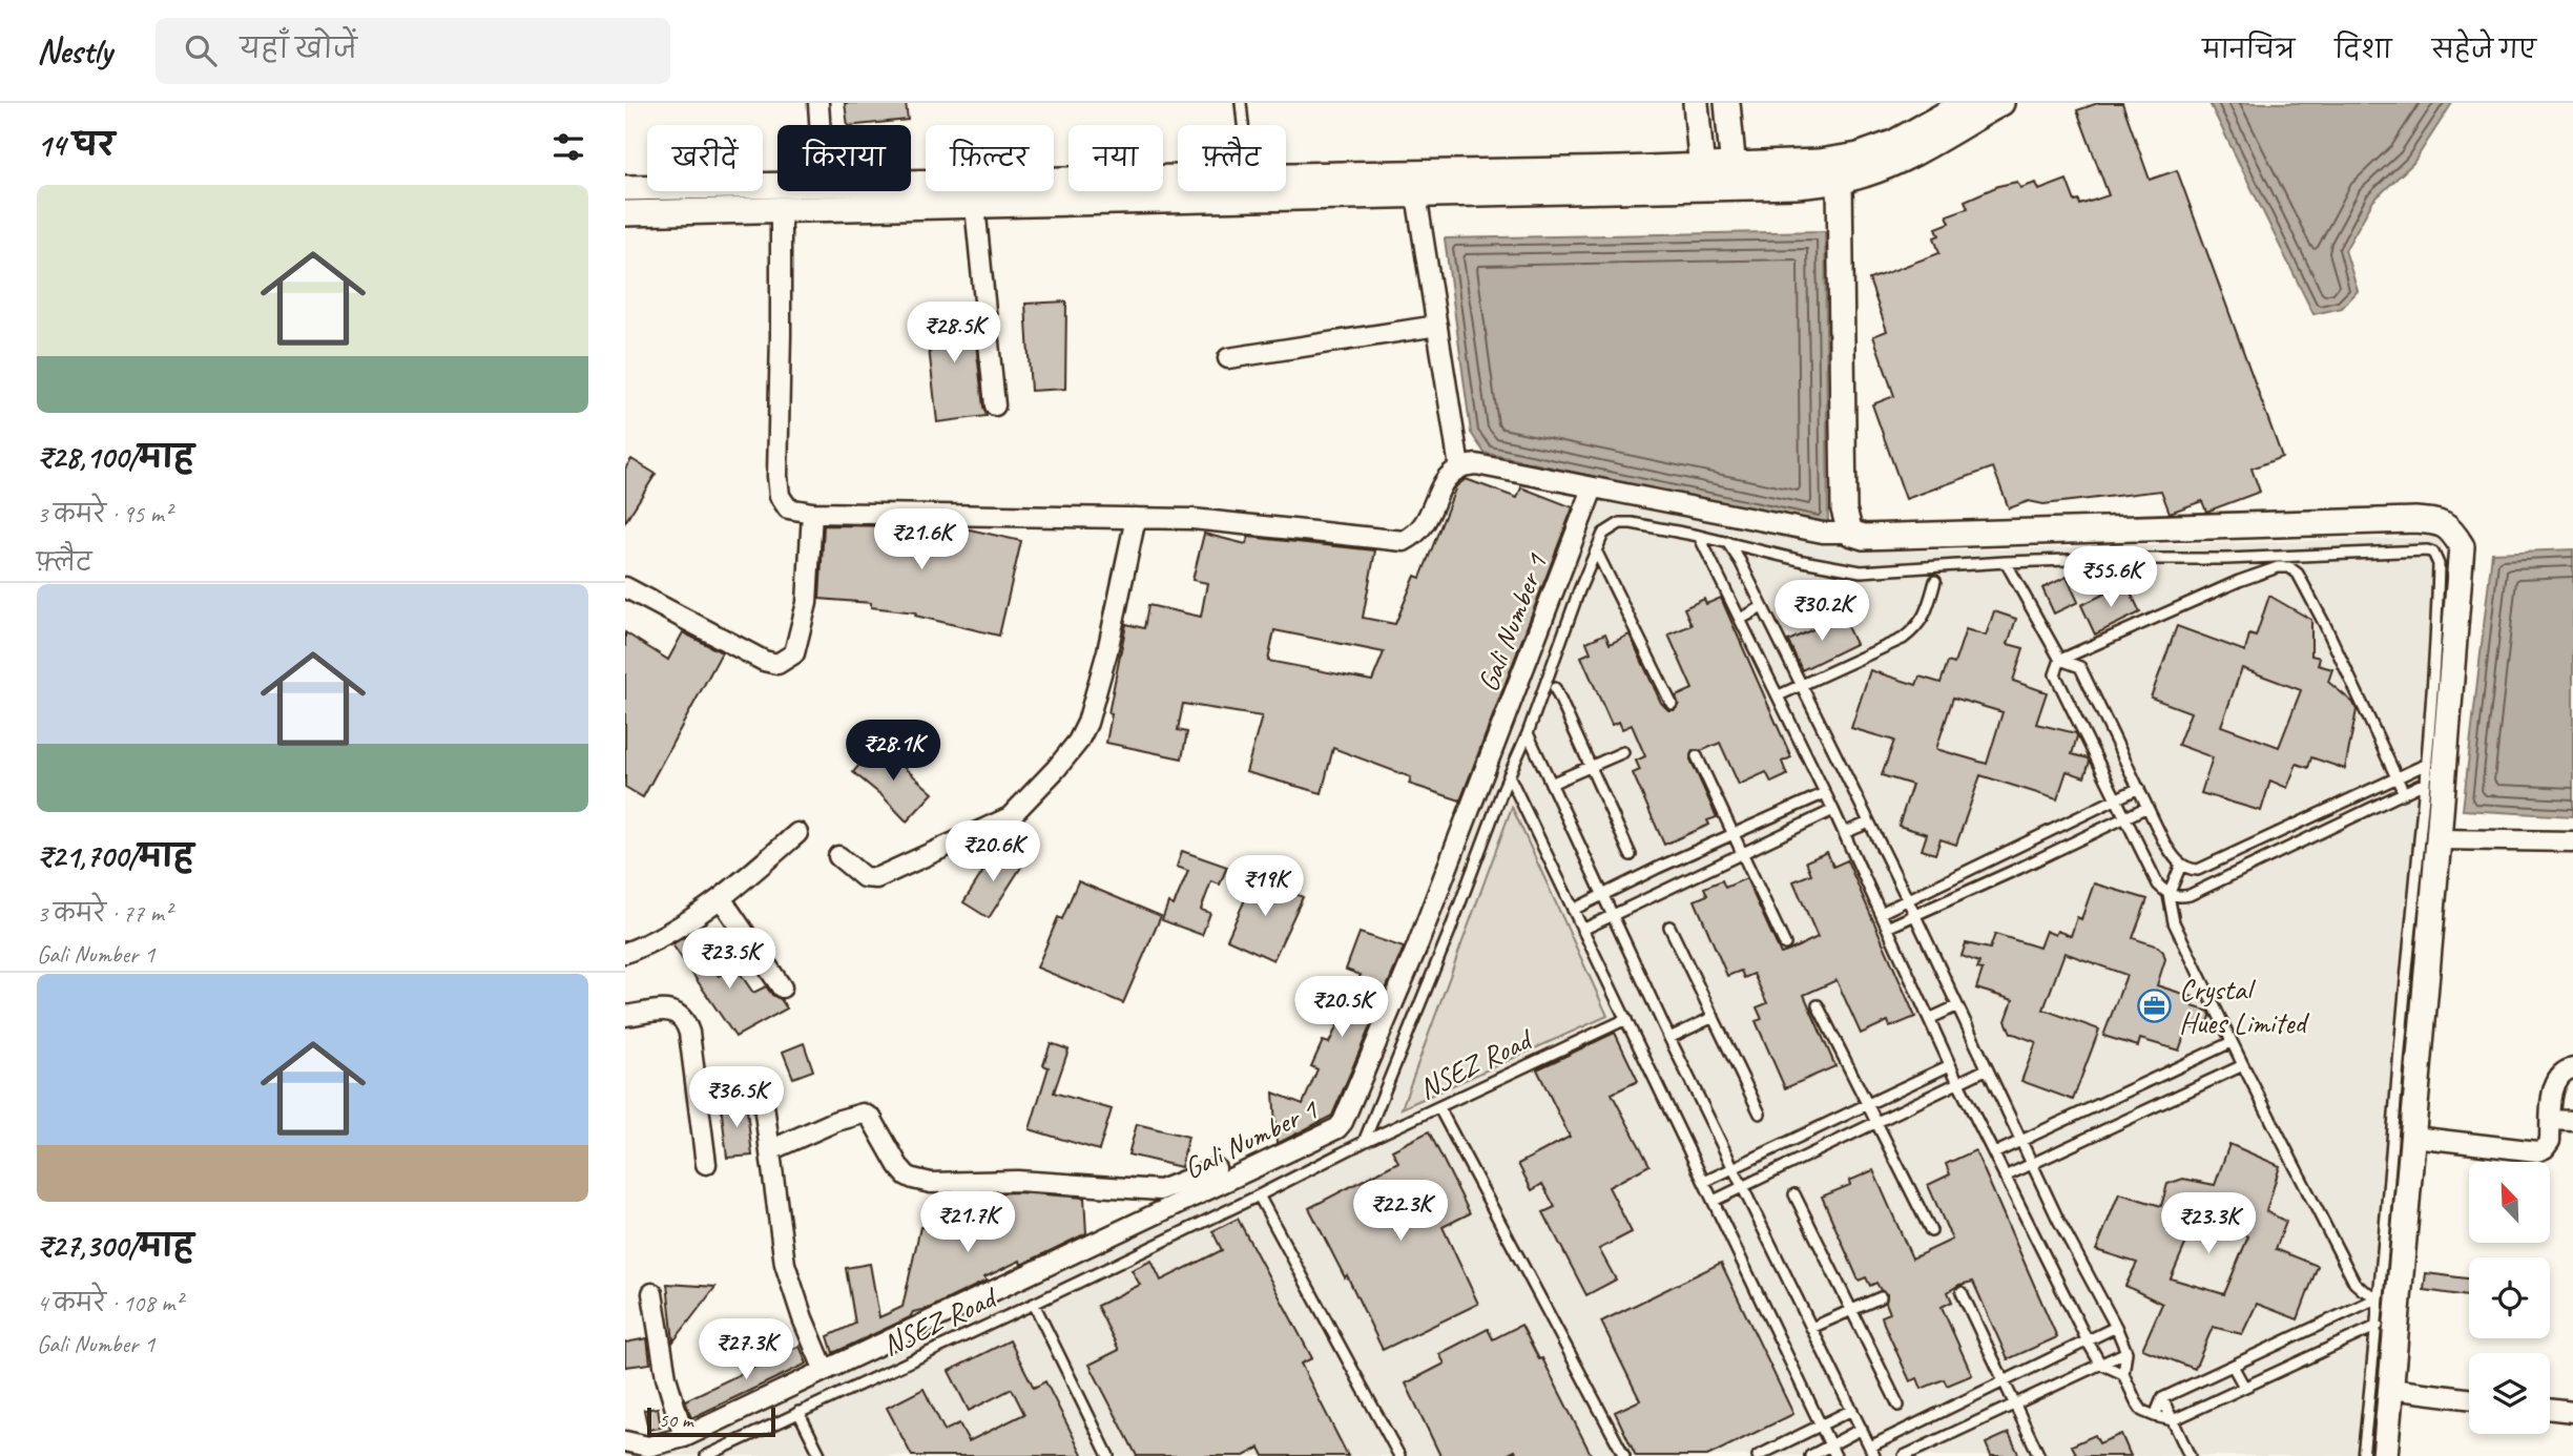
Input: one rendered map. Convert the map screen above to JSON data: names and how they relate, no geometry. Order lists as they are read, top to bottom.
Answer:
{
  "streets": {
    "street": ["Gali Number 1"],
    "lane": ["NSEZ Road"]
  },
  "places": {
    "office": ["Crystal Hues Limited"]
  },
  "scale_bar": "50 m",
  "north": "top left",
  "page": {
    "header": "Nestly",
    "search": "यहाँ खोजें",
    "nav": ["मानचित्र", "दिशा", "सहेजे गए"],
    "heading": "14 घर",
    "chip": [
      "खरीदें",
      "किराया",
      "फ़िल्टर",
      "नया",
      "फ़्लैट"
    ],
    "list": [
      {
        "name": "₹28,100/माह",
        "note": "3 कमरे · 95 m² · फ़्लैट"
      },
      {
        "name": "₹21,700/माह",
        "note": "3 कमरे · 77 m² · Gali Number 1"
      },
      {
        "name": "₹27,300/माह",
        "note": "4 कमरे · 108 m² · Gali Number 1"
      }
    ],
    "price": [
      "₹28.5K",
      "₹21.6K",
      "₹55.6K",
      "₹30.2K",
      "₹28.1K",
      "₹20.6K",
      "₹19K",
      "₹23.5K",
      "₹20.5K",
      "₹36.5K",
      "₹22.3K",
      "₹21.7K",
      "₹23.3K",
      "₹27.3K"
    ],
    "scale": "50 m"
  }
}
